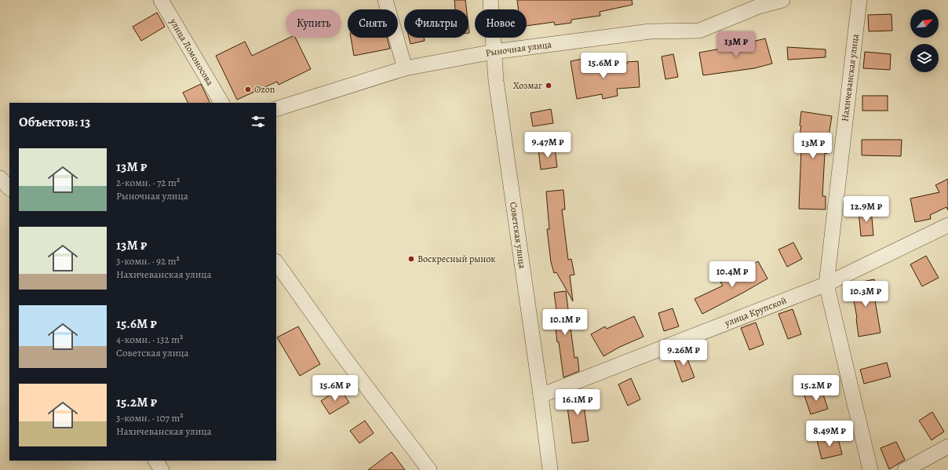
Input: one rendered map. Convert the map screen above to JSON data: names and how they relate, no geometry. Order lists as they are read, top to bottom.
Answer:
{
  "streets": {
    "street": [
      "Рыночная улица",
      "улица Ломоносова",
      "Нахичеванская улица",
      "Советская улица",
      "улица Крупской"
    ]
  },
  "crossings": [
    ["Рыночная улица", "Советская улица"],
    ["Нахичеванская улица", "улица Крупской"],
    ["Советская улица", "улица Крупской"]
  ],
  "places": ["Хозмаг", "Ozon", "Воскресный рынок"],
  "north": "top right",
  "page": {
    "chip": [
      "Купить",
      "Снять",
      "Фильтры",
      "Новое"
    ],
    "price": [
      "13M ₽",
      "15.6M ₽",
      "9.47M ₽",
      "13M ₽",
      "12.9M ₽",
      "10.4M ₽",
      "10.3M ₽",
      "10.1M ₽",
      "9.26M ₽",
      "15.6M ₽",
      "15.2M ₽",
      "16.1M ₽",
      "8.49M ₽"
    ],
    "heading": "Объектов: 13",
    "list": [
      {
        "name": "13M ₽",
        "note": "2-комн. · 72 m² · Рыночная улица"
      },
      {
        "name": "13M ₽",
        "note": "3-комн. · 92 m² · Нахичеванская улица"
      },
      {
        "name": "15.6M ₽",
        "note": "4-комн. · 132 m² · Советская улица"
      },
      {
        "name": "15.2M ₽",
        "note": "3-комн. · 107 m² · Нахичеванская улица"
      }
    ]
  }
}
